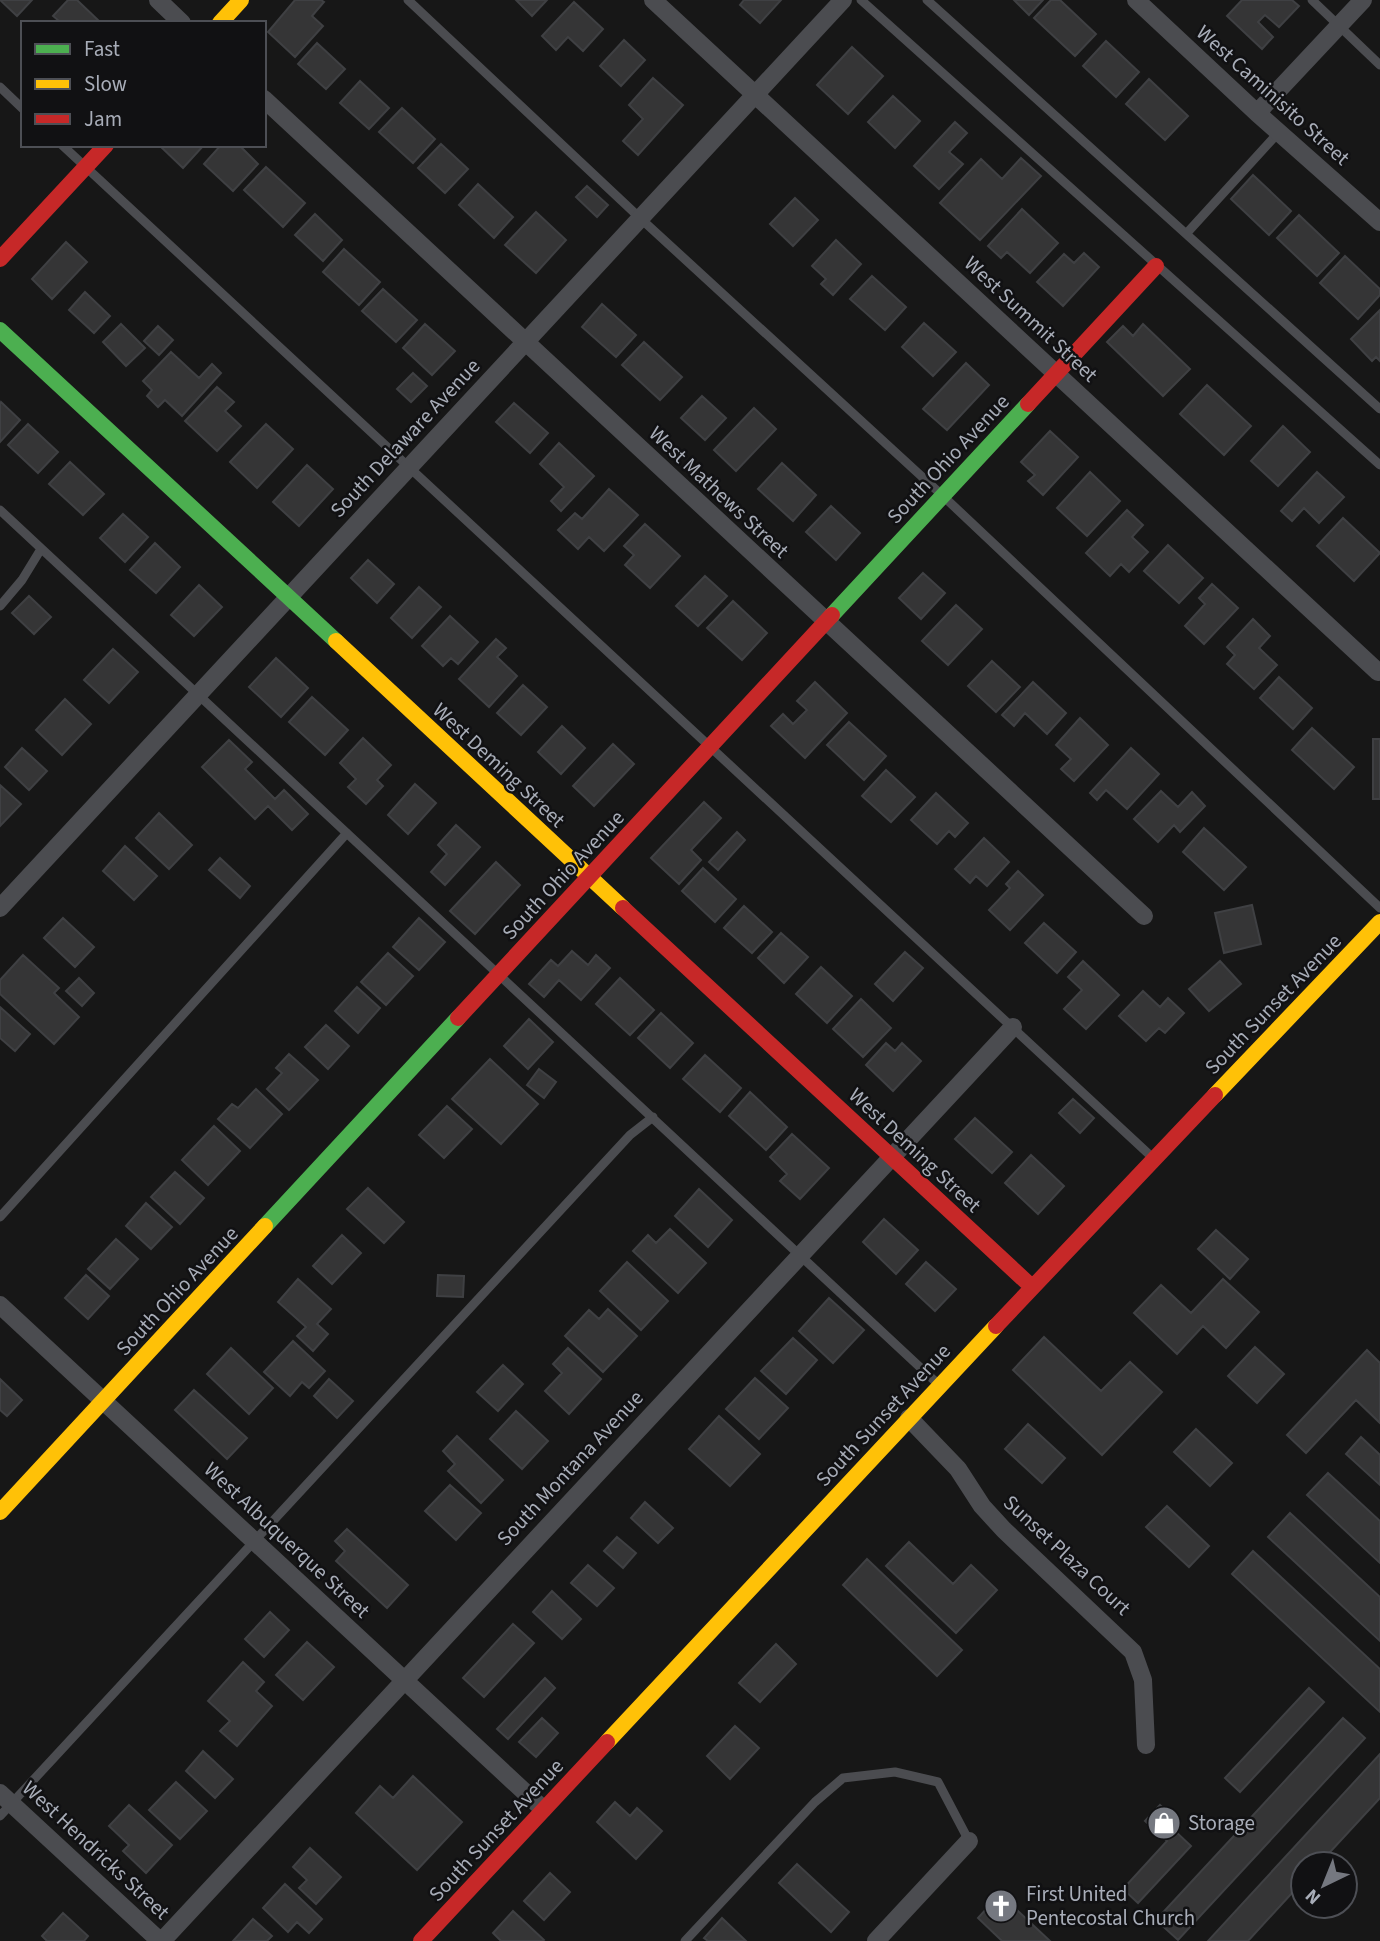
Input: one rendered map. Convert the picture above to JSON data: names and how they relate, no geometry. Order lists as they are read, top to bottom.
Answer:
{
  "streets": {
    "street": [
      "West Caminisito Street",
      "West Summit Street",
      "South Delaware Avenue",
      "South Ohio Avenue",
      "West Mathews Street",
      "West Deming Street",
      "South Sunset Avenue",
      "South Montana Avenue",
      "West Albuquerque Street",
      "Sunset Plaza Court",
      "West Hendricks Street"
    ]
  },
  "crossings": [
    ["West Summit Street", "South Delaware Avenue"],
    ["West Summit Street", "South Ohio Avenue"],
    ["South Delaware Avenue", "West Mathews Street"],
    ["South Delaware Avenue", "West Deming Street"],
    ["South Ohio Avenue", "West Mathews Street"],
    ["South Ohio Avenue", "West Deming Street"],
    ["South Ohio Avenue", "West Albuquerque Street"],
    ["West Deming Street", "South Sunset Avenue"],
    ["West Deming Street", "South Montana Avenue"],
    ["South Sunset Avenue", "West Albuquerque Street"],
    ["South Sunset Avenue", "Sunset Plaza Court"],
    ["South Montana Avenue", "West Albuquerque Street"],
    ["South Montana Avenue", "West Hendricks Street"]
  ],
  "places": {
    "shop": ["Storage"],
    "church": ["First United Pentecostal Church"]
  },
  "legend": ["Fast", "Slow", "Jam"],
  "north": "bottom left"
}
